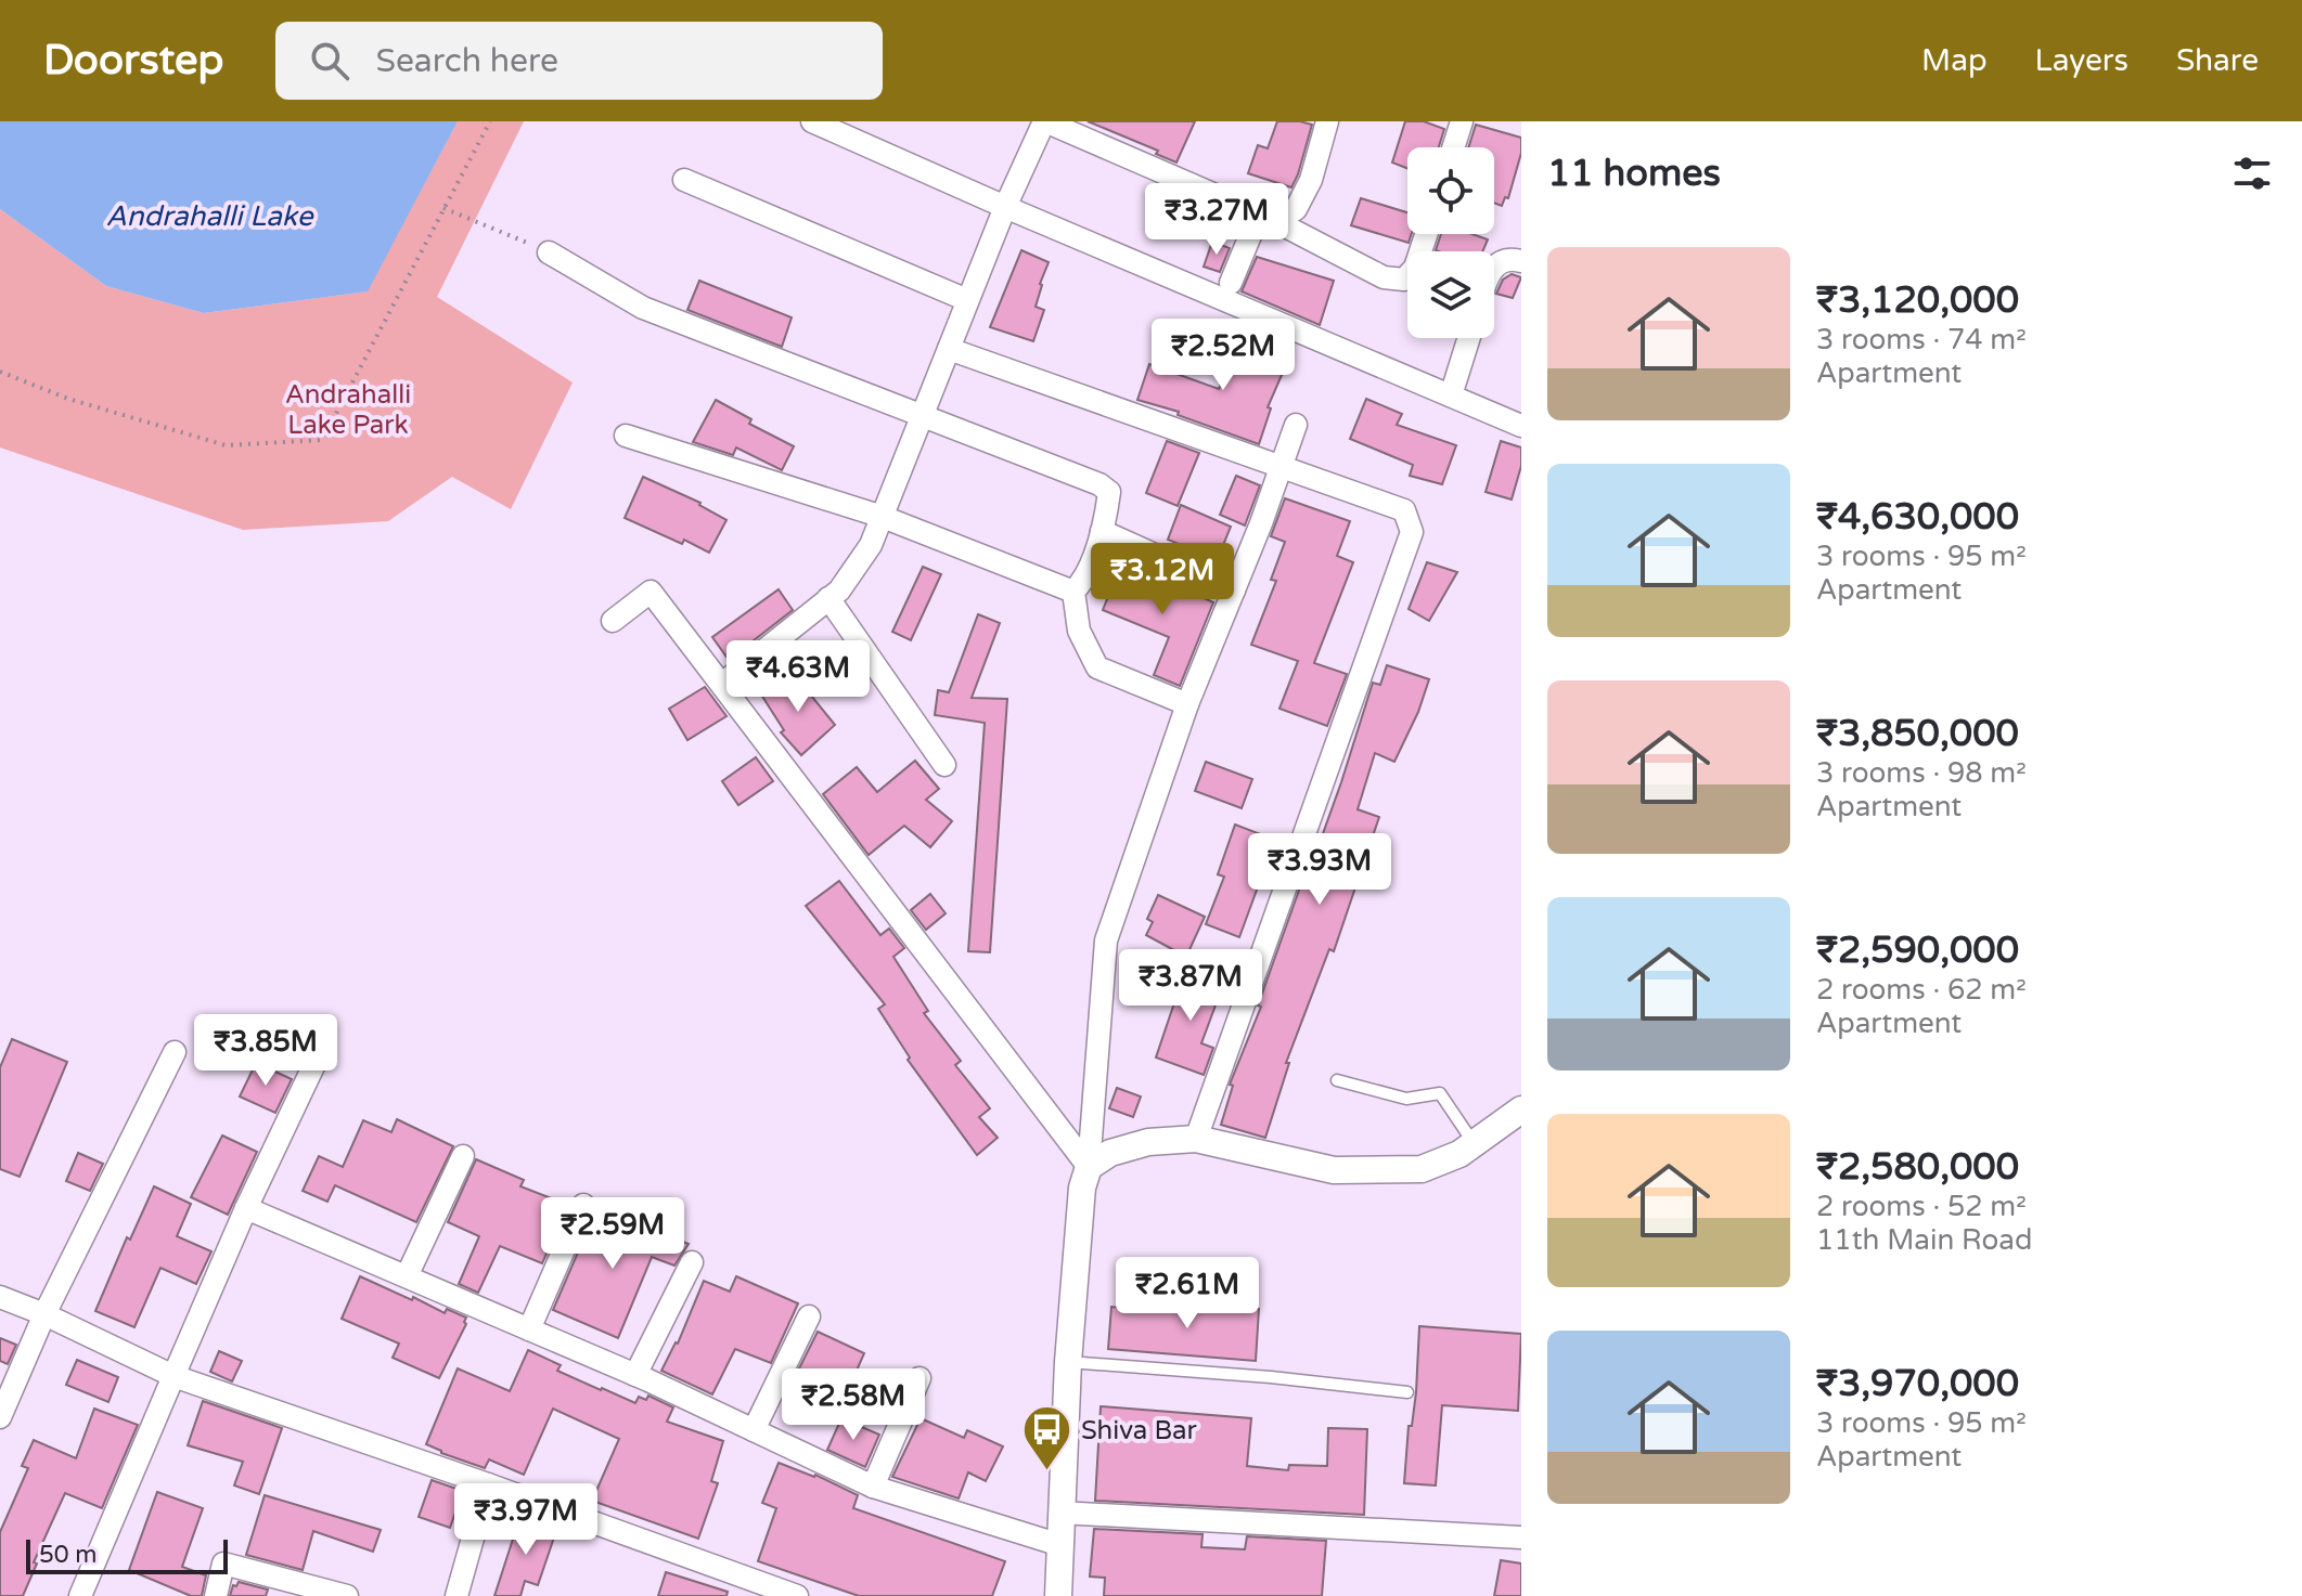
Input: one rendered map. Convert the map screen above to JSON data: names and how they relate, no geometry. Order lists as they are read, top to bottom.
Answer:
{
  "water": ["Andrahalli Lake"],
  "parks": ["Andrahalli Lake Park"],
  "places": {
    "bus stop": ["Shiva Bar"]
  },
  "scale_bar": "50 m",
  "page": {
    "header": "Doorstep",
    "search": "Search here",
    "nav": ["Map", "Layers", "Share"],
    "heading": "11 homes",
    "price": [
      "₹3.27M",
      "₹2.52M",
      "₹3.12M",
      "₹4.63M",
      "₹3.93M",
      "₹3.87M",
      "₹3.85M",
      "₹2.59M",
      "₹2.61M",
      "₹2.58M",
      "₹3.97M"
    ],
    "list": [
      {
        "name": "₹3,120,000",
        "note": "3 rooms · 74 m² · Apartment"
      },
      {
        "name": "₹4,630,000",
        "note": "3 rooms · 95 m² · Apartment"
      },
      {
        "name": "₹3,850,000",
        "note": "3 rooms · 98 m² · Apartment"
      },
      {
        "name": "₹2,590,000",
        "note": "2 rooms · 62 m² · Apartment"
      },
      {
        "name": "₹2,580,000",
        "note": "2 rooms · 52 m² · 11th Main Road"
      },
      {
        "name": "₹3,970,000",
        "note": "3 rooms · 95 m² · Apartment"
      }
    ],
    "scale": "50 m"
  }
}
